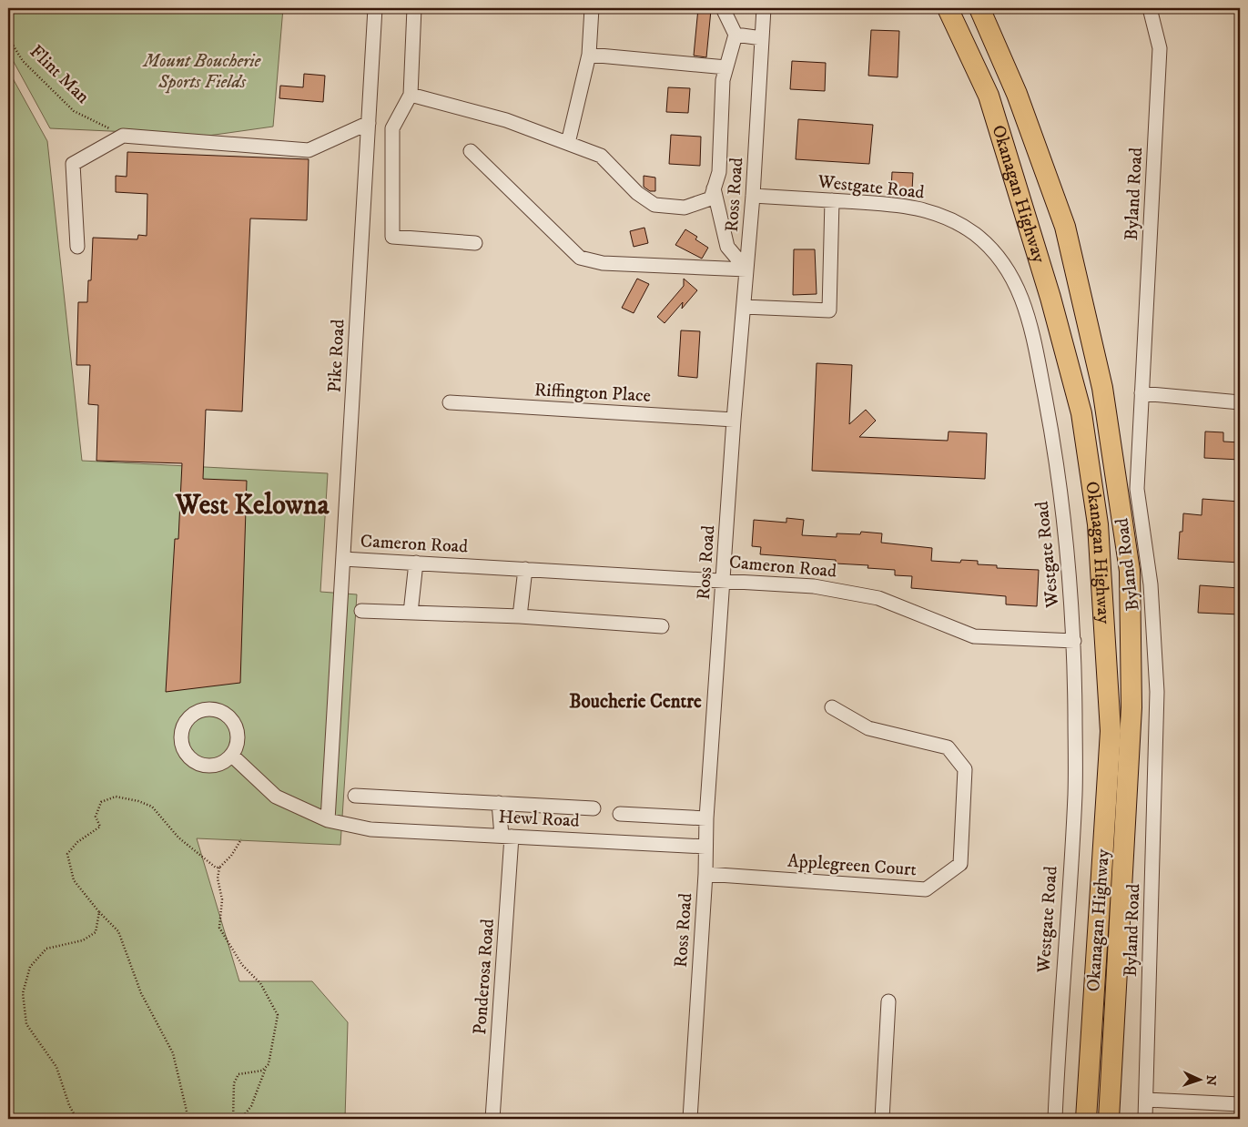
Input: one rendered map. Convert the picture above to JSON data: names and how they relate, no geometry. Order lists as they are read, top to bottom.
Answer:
{
  "streets": {
    "highway": ["Okanagan Highway"],
    "street": [
      "Westgate Road",
      "Byland Road",
      "Ross Road",
      "Pike Road",
      "Riffington Place",
      "Cameron Road",
      "Hewl Road",
      "Applegreen Court",
      "Ponderosa Road"
    ],
    "path": ["Flint Man"]
  },
  "crossings": [
    ["Westgate Road", "Ross Road"],
    ["Westgate Road", "Cameron Road"],
    ["Ross Road", "Riffington Place"],
    ["Ross Road", "Cameron Road"],
    ["Ross Road", "Hewl Road"],
    ["Ross Road", "Applegreen Court"],
    ["Pike Road", "Cameron Road"],
    ["Pike Road", "Hewl Road"],
    ["Hewl Road", "Ponderosa Road"]
  ],
  "districts": ["West Kelowna", "Boucherie Centre"],
  "parks": ["Mount Boucherie Sports Fields"],
  "north": "right"
}
